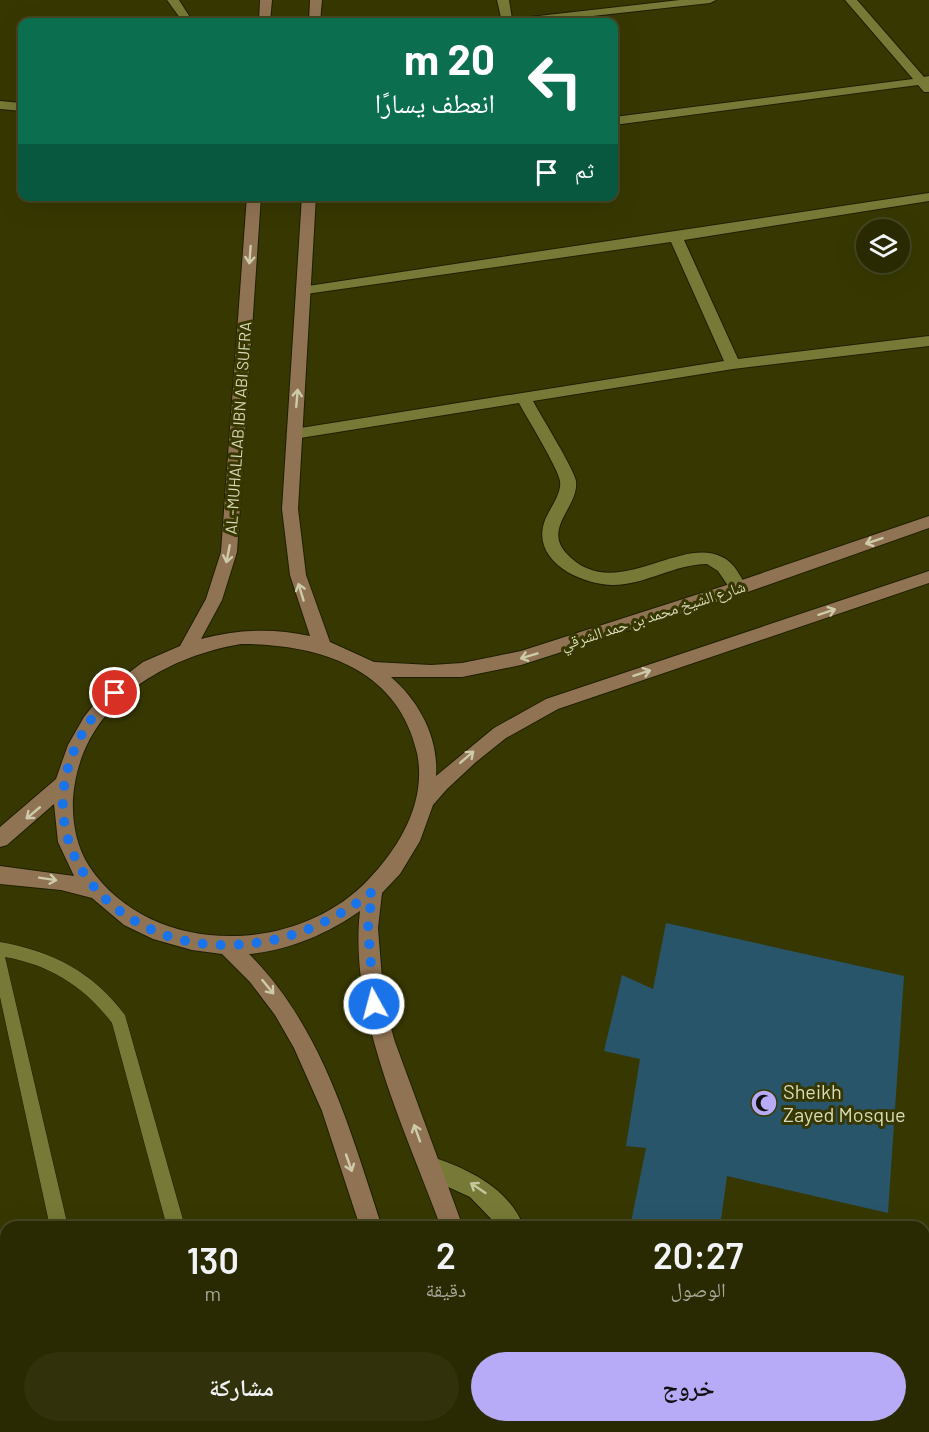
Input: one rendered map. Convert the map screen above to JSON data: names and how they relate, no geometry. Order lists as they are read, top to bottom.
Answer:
{
  "streets": {
    "main road": ["AL-MUHALLAB IBN ABI SUFRA", "شارع الشيخ محمد بن حمد الشرقي"]
  },
  "places": {
    "mosque": ["Sheikh Zayed Mosque"]
  },
  "page": {
    "turn": ["20 m", "انعطف يسارًا"],
    "then": "ثم",
    "eta": [
      "20:27",
      "الوصول",
      "2",
      "دقيقة",
      "130",
      "m"
    ],
    "buttons": ["خروج", "مشاركة"]
  }
}
